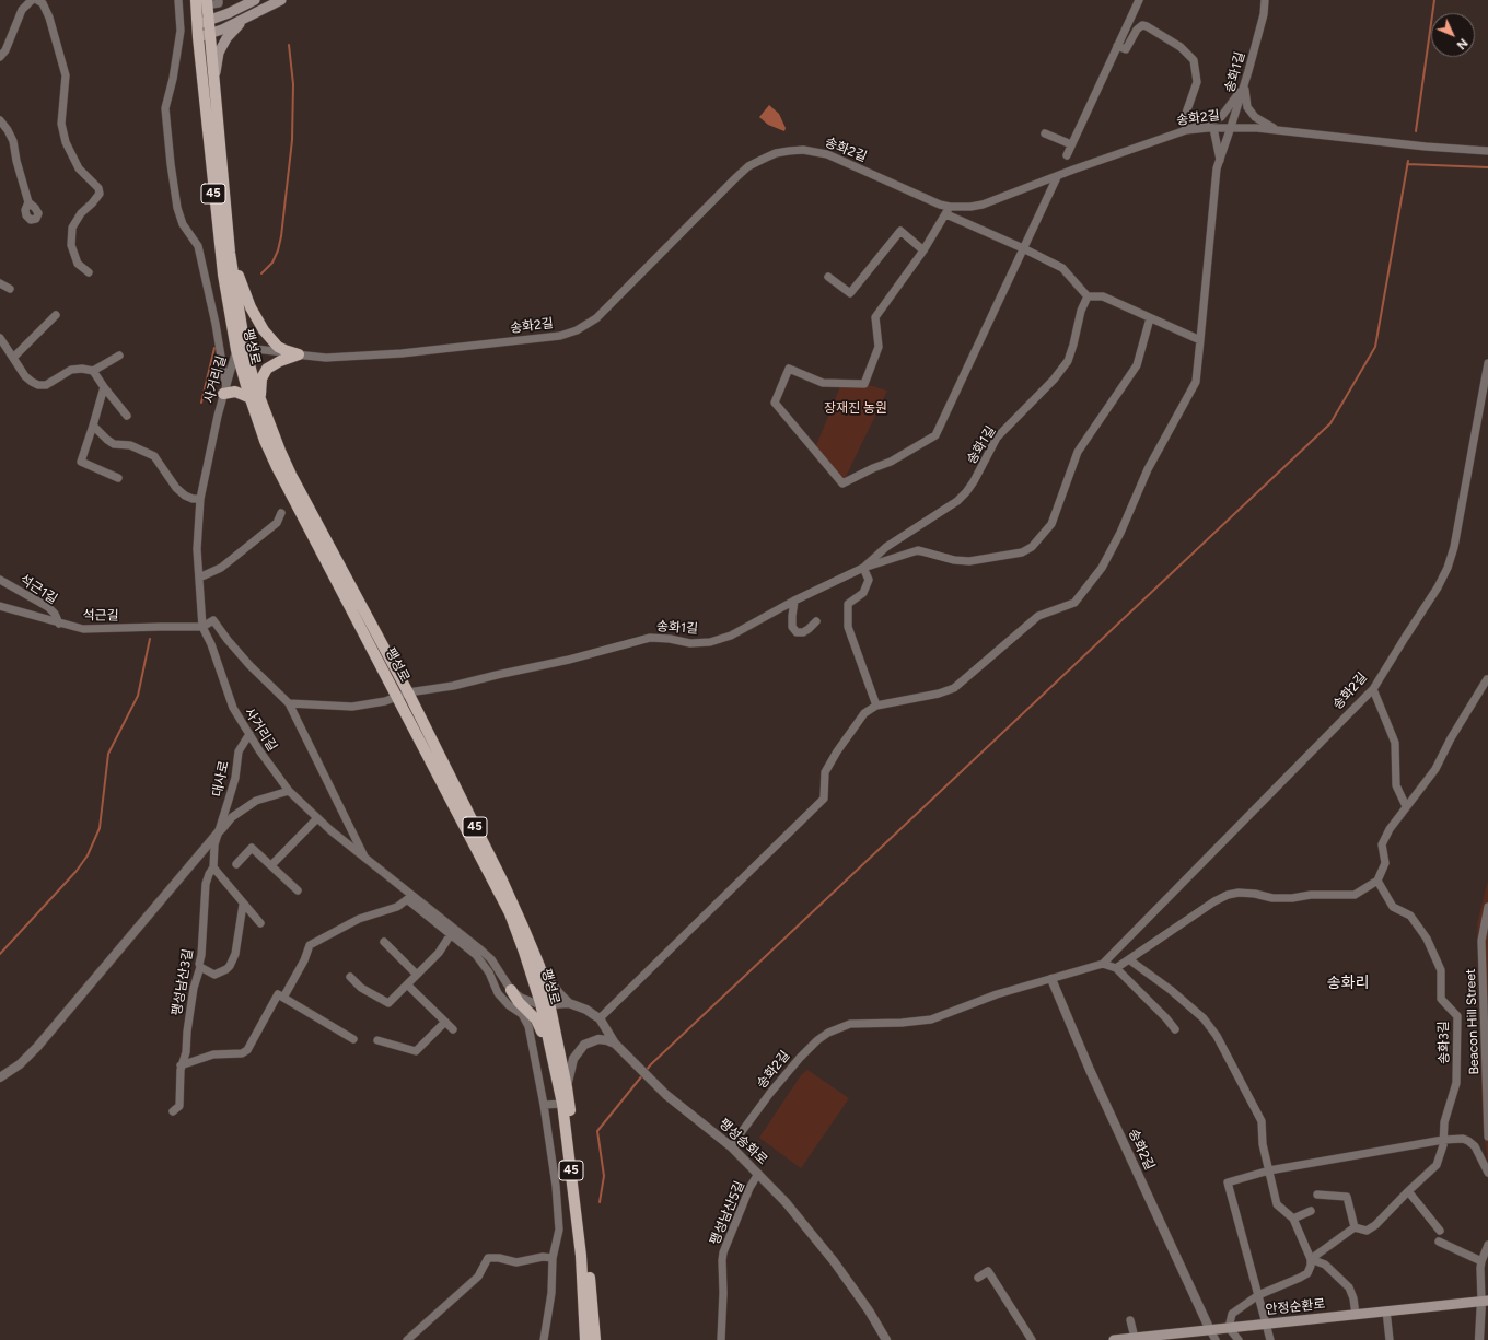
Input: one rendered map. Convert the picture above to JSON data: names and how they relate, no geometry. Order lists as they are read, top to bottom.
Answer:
{
  "streets": {
    "main road": ["45", "팽성로", "안정순환로"],
    "street": [
      "송화1길",
      "송화2길",
      "사거리길",
      "석근1길",
      "석근길",
      "대사로",
      "팽성남산3길",
      "Beacon Hill Street",
      "송화3길",
      "팽성송화로",
      "팽성남산5길"
    ]
  },
  "crossings": [
    ["송화1길", "송화2길"],
    ["송화1길", "팽성로"],
    ["송화1길", "석근길"],
    ["송화2길", "팽성로"],
    ["송화2길", "사거리길"],
    ["송화2길", "팽성송화로"],
    ["송화2길", "안정순환로"],
    ["팽성로", "사거리길"],
    ["팽성로", "팽성송화로"],
    ["사거리길", "석근길"],
    ["사거리길", "대사로"],
    ["사거리길", "팽성송화로"],
    ["석근1길", "석근길"],
    ["대사로", "팽성남산3길"],
    ["팽성송화로", "팽성남산5길"]
  ],
  "districts": ["송화리"],
  "parks": ["장재진 농원"],
  "north": "bottom right"
}
